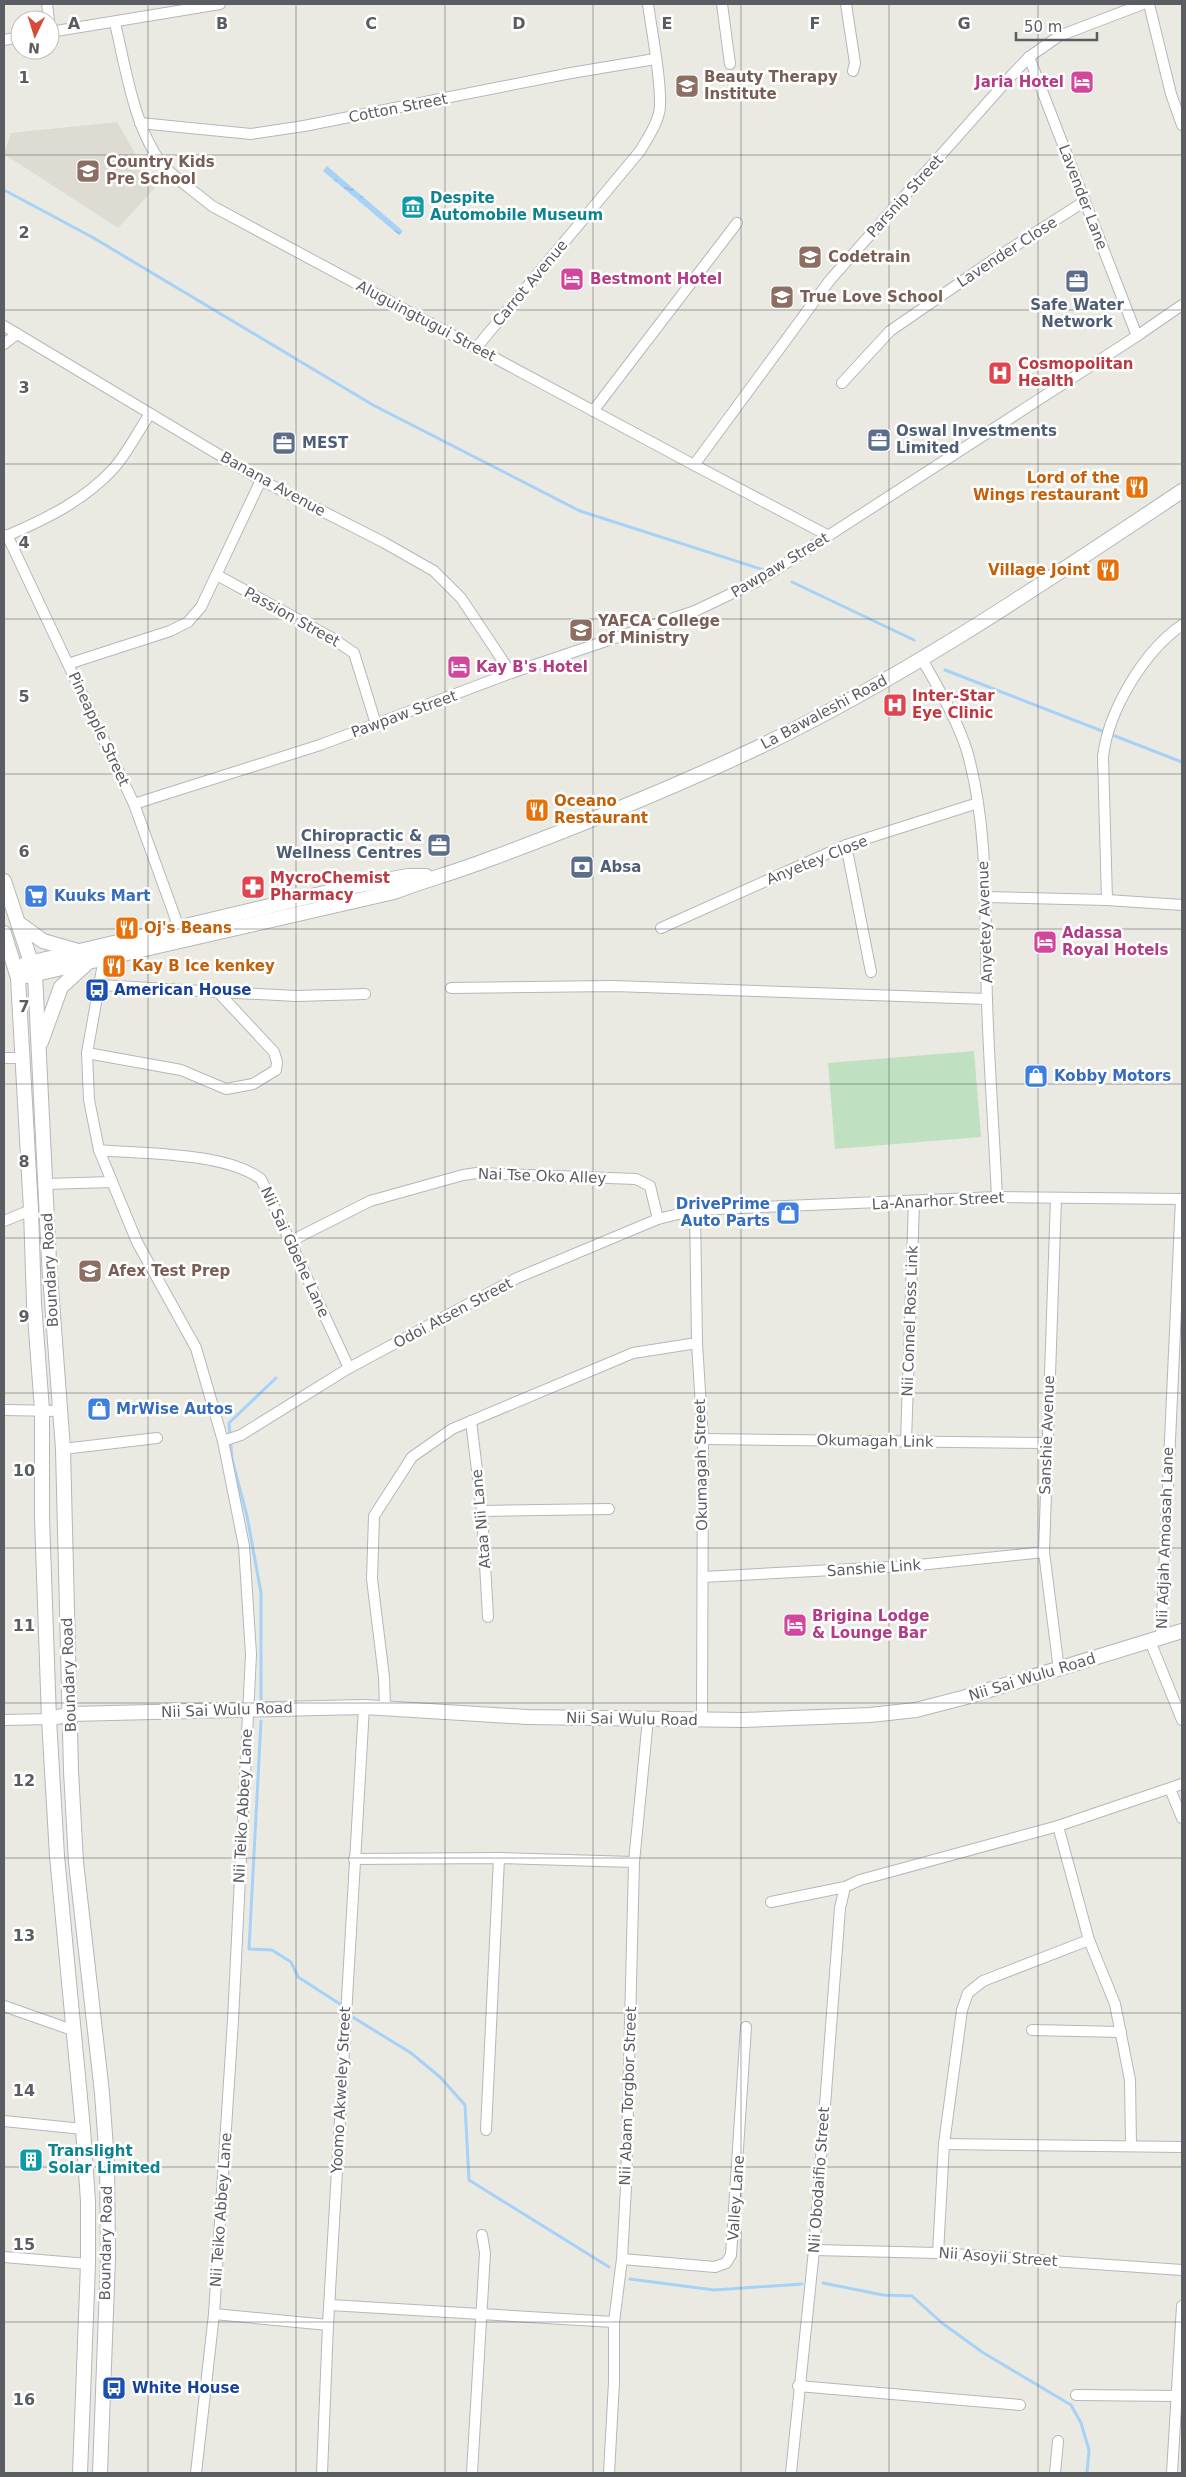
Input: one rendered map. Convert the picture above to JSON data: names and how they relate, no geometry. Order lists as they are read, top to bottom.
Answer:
{
  "streets": {
    "main road": ["La Bawaleshi Road", "Boundary Road", "Nii Sai Wulu Road"],
    "street": [
      "Cotton Street",
      "Parsnip Street",
      "Lavender Lane",
      "Lavender Close",
      "Carrot Avenue",
      "Aluguingtugui Street",
      "Banana Avenue",
      "Pawpaw Street",
      "Passion Street",
      "Pineapple Street",
      "Anyetey Close",
      "Anyetey Avenue",
      "Nai Tse Oko Alley",
      "La-Anarhor Street",
      "Nii Sai Gbehe Lane",
      "Odoi Atsen Street",
      "Nii Connel Ross Link",
      "Sanshie Avenue",
      "Okumagah Link",
      "Okumagah Street",
      "Ataa Nii Lane",
      "Nii Adjah Amoasah Lane",
      "Sanshie Link",
      "Nii Teiko Abbey Lane",
      "Yoomo Akweley Street",
      "Nii Abam Torgbor Street",
      "Nii Obodaifio Street",
      "Valley Lane",
      "Nii Asoyii Street"
    ]
  },
  "crossings": [
    ["Cotton Street", "Carrot Avenue"],
    ["Cotton Street", "Aluguingtugui Street"],
    ["Parsnip Street", "Lavender Lane"],
    ["Parsnip Street", "Aluguingtugui Street"],
    ["Lavender Lane", "Lavender Close"],
    ["Lavender Lane", "Pawpaw Street"],
    ["Carrot Avenue", "Aluguingtugui Street"],
    ["Aluguingtugui Street", "Pawpaw Street"],
    ["Banana Avenue", "Pawpaw Street"],
    ["Pawpaw Street", "Passion Street"],
    ["Pawpaw Street", "Pineapple Street"],
    ["La Bawaleshi Road", "Pineapple Street"],
    ["La Bawaleshi Road", "Anyetey Avenue"],
    ["La Bawaleshi Road", "Boundary Road"],
    ["La Bawaleshi Road", "Nii Teiko Abbey Lane"],
    ["Anyetey Close", "Anyetey Avenue"],
    ["Anyetey Avenue", "La-Anarhor Street"],
    ["Nai Tse Oko Alley", "Nii Sai Gbehe Lane"],
    ["Nai Tse Oko Alley", "Odoi Atsen Street"],
    ["La-Anarhor Street", "Odoi Atsen Street"],
    ["La-Anarhor Street", "Nii Connel Ross Link"],
    ["La-Anarhor Street", "Sanshie Avenue"],
    ["La-Anarhor Street", "Okumagah Street"],
    ["La-Anarhor Street", "Nii Adjah Amoasah Lane"],
    ["Nii Sai Gbehe Lane", "Odoi Atsen Street"],
    ["Nii Sai Gbehe Lane", "Nii Teiko Abbey Lane"],
    ["Boundary Road", "Nii Sai Wulu Road"],
    ["Odoi Atsen Street", "Okumagah Street"],
    ["Odoi Atsen Street", "Nii Teiko Abbey Lane"],
    ["Nii Connel Ross Link", "Okumagah Link"],
    ["Sanshie Avenue", "Okumagah Link"],
    ["Sanshie Avenue", "Sanshie Link"],
    ["Sanshie Avenue", "Nii Sai Wulu Road"],
    ["Okumagah Link", "Okumagah Street"],
    ["Okumagah Street", "Sanshie Link"],
    ["Okumagah Street", "Nii Sai Wulu Road"],
    ["Nii Adjah Amoasah Lane", "Nii Sai Wulu Road"],
    ["Nii Sai Wulu Road", "Nii Teiko Abbey Lane"],
    ["Nii Sai Wulu Road", "Yoomo Akweley Street"],
    ["Nii Sai Wulu Road", "Nii Abam Torgbor Street"],
    ["Nii Abam Torgbor Street", "Valley Lane"],
    ["Nii Obodaifio Street", "Nii Asoyii Street"]
  ],
  "places": {
    "hotel": [
      "Jaria Hotel",
      "Bestmont Hotel",
      "Kay B's Hotel",
      "Adassa Royal Hotels",
      "Brigina Lodge & Lounge Bar"
    ],
    "school or university": [
      "Beauty Therapy Institute",
      "Country Kids Pre School",
      "Codetrain",
      "True Love School",
      "YAFCA College of Ministry",
      "Afex Test Prep"
    ],
    "museum": ["Despite Automobile Museum"],
    "office": [
      "Safe Water Network",
      "Oswal Investments Limited",
      "MEST",
      "Chiropractic & Wellness Centres"
    ],
    "hospital": ["Cosmopolitan Health", "Inter-Star Eye Clinic"],
    "restaurant": [
      "Lord of the Wings restaurant",
      "Village Joint",
      "Oceano Restaurant",
      "Oj's Beans",
      "Kay B Ice kenkey"
    ],
    "bank": ["Absa"],
    "pharmacy": ["MycroChemist Pharmacy"],
    "supermarket": ["Kuuks Mart"],
    "bus stop": ["American House", "White House"],
    "shop": ["Kobby Motors", "DrivePrime Auto Parts", "MrWise Autos"],
    "building": ["Translight Solar Limited"]
  },
  "scale_bar": "50 m",
  "north": "bottom",
  "grid": {
    "columns": [
      "A",
      "B",
      "C",
      "D",
      "E",
      "F",
      "G"
    ],
    "rows": [
      "1",
      "2",
      "3",
      "4",
      "5",
      "6",
      "7",
      "8",
      "9",
      "10",
      "11",
      "12",
      "13",
      "14",
      "15",
      "16"
    ]
  }
}
